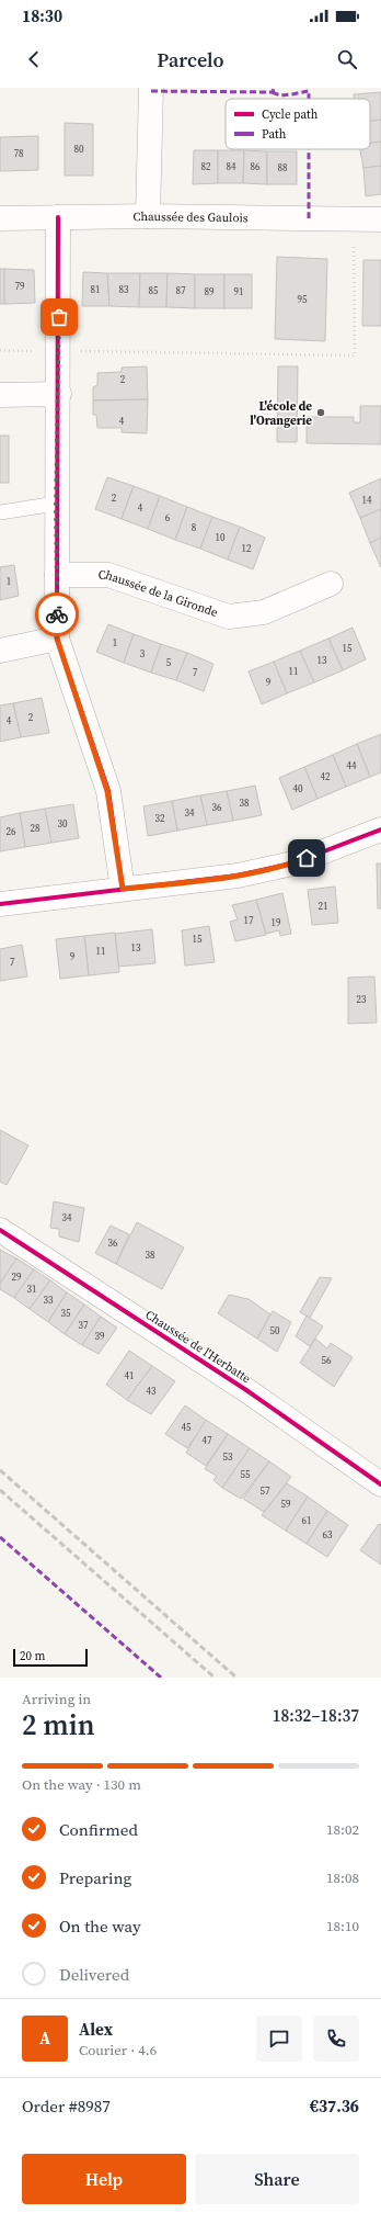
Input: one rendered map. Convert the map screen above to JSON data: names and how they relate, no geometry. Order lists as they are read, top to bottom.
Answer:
{
  "streets": {
    "street": ["Chaussée des Gaulois", "Chaussée de la Gironde", "Chaussée de l'Herbatte"]
  },
  "places": ["L'école de l'Orangerie"],
  "house_numbers": [
    "80",
    "78",
    "82",
    "84",
    "86",
    "88",
    "79",
    "81",
    "83",
    "85",
    "87",
    "89",
    "91",
    "95",
    "2",
    "4",
    "2",
    "14",
    "4",
    "6",
    "8",
    "10",
    "12",
    "1",
    "1",
    "15",
    "3",
    "13",
    "5",
    "11",
    "7",
    "9",
    "2",
    "4",
    "44",
    "42",
    "40",
    "38",
    "36",
    "34",
    "32",
    "30",
    "28",
    "26",
    "21",
    "17",
    "19",
    "15",
    "13",
    "11",
    "9",
    "7",
    "23",
    "34",
    "36",
    "38",
    "29",
    "31",
    "33",
    "35",
    "37",
    "50",
    "39",
    "56",
    "41",
    "43",
    "45",
    "47",
    "53",
    "55",
    "57",
    "59",
    "61",
    "63"
  ],
  "legend": ["Cycle path", "Path"],
  "scale_bar": "20 m",
  "page": {
    "status": "18:30",
    "header": "Parcelo",
    "scale": "20 m",
    "heading": ["2 min", "Arriving in", "18:32–18:37"],
    "panel": [
      "Alex",
      "Courier · 4.6",
      "Order #8987",
      "€37.36"
    ],
    "bar": "On the way · 130 m",
    "list": [
      ["Confirmed", "18:02"],
      ["Preparing", "18:08"],
      ["On the way", "18:10"],
      "Delivered"
    ],
    "round": "A",
    "buttons": ["Help", "Share"]
  }
}
